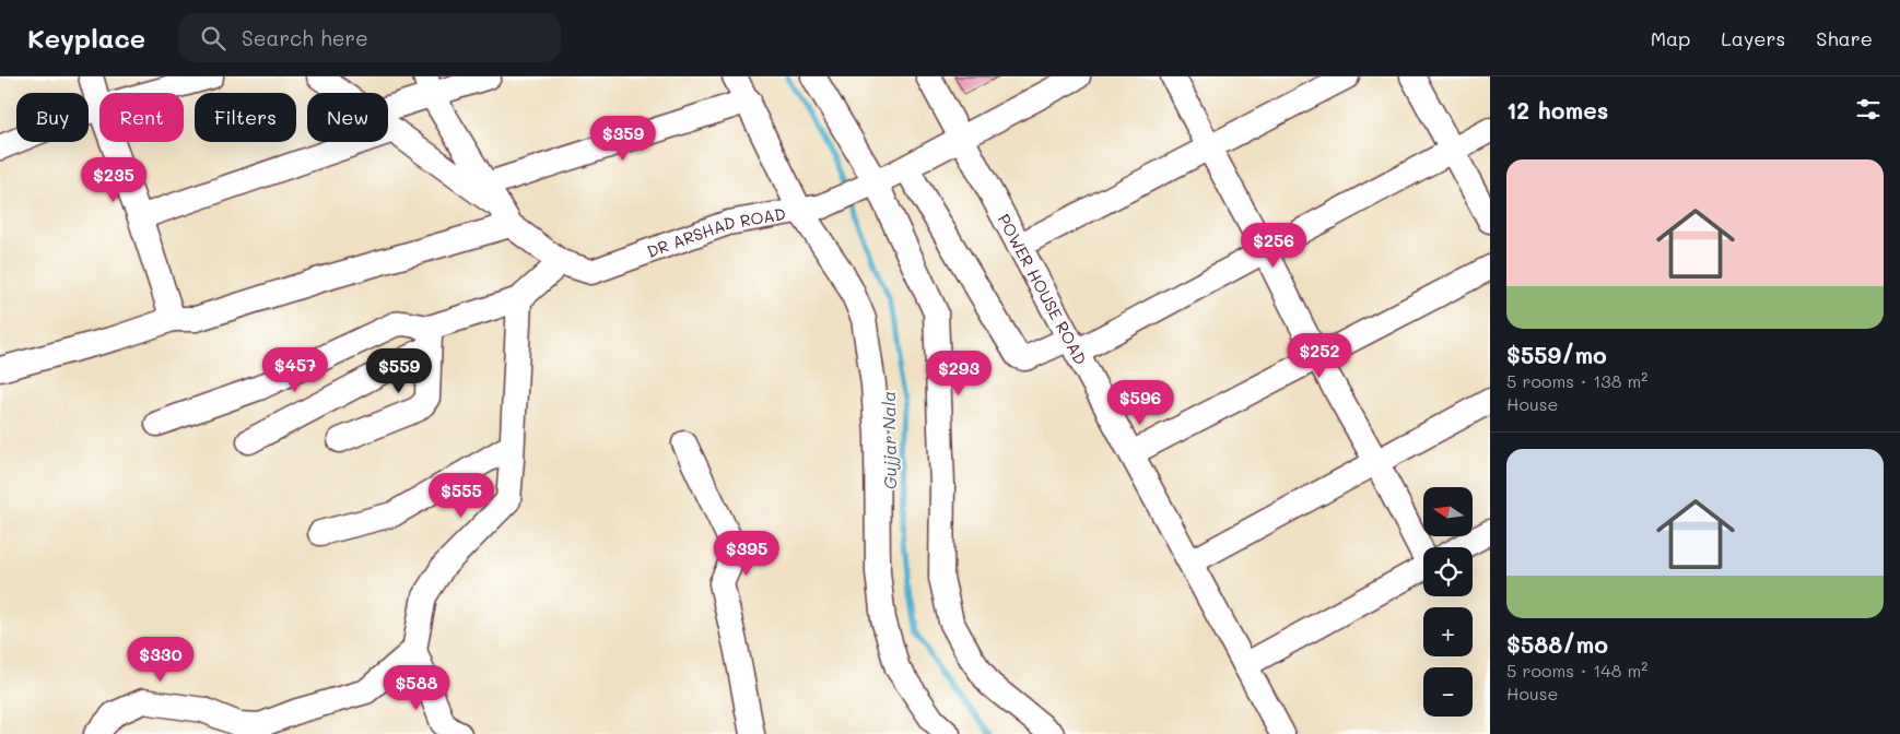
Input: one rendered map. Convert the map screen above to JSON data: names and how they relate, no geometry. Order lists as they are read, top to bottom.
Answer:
{
  "streets": {
    "street": ["DR ARSHAD ROAD", "POWER HOUSE ROAD"]
  },
  "crossings": [
    ["DR ARSHAD ROAD", "POWER HOUSE ROAD"]
  ],
  "water": ["Gujjar Nala"],
  "north": "left",
  "page": {
    "header": "Keyplace",
    "search": "Search here",
    "nav": ["Map", "Layers", "Share"],
    "heading": "12 homes",
    "chip": [
      "Buy",
      "Rent",
      "Filters",
      "New"
    ],
    "price": [
      "$359",
      "$235",
      "$256",
      "$252",
      "$457",
      "$559",
      "$293",
      "$596",
      "$555",
      "$395",
      "$330",
      "$588"
    ],
    "list": [
      {
        "name": "$559/mo",
        "note": "5 rooms · 138 m² · House"
      },
      {
        "name": "$588/mo",
        "note": "5 rooms · 148 m² · House"
      }
    ],
    "map_buttons": ["+", "−"]
  }
}
